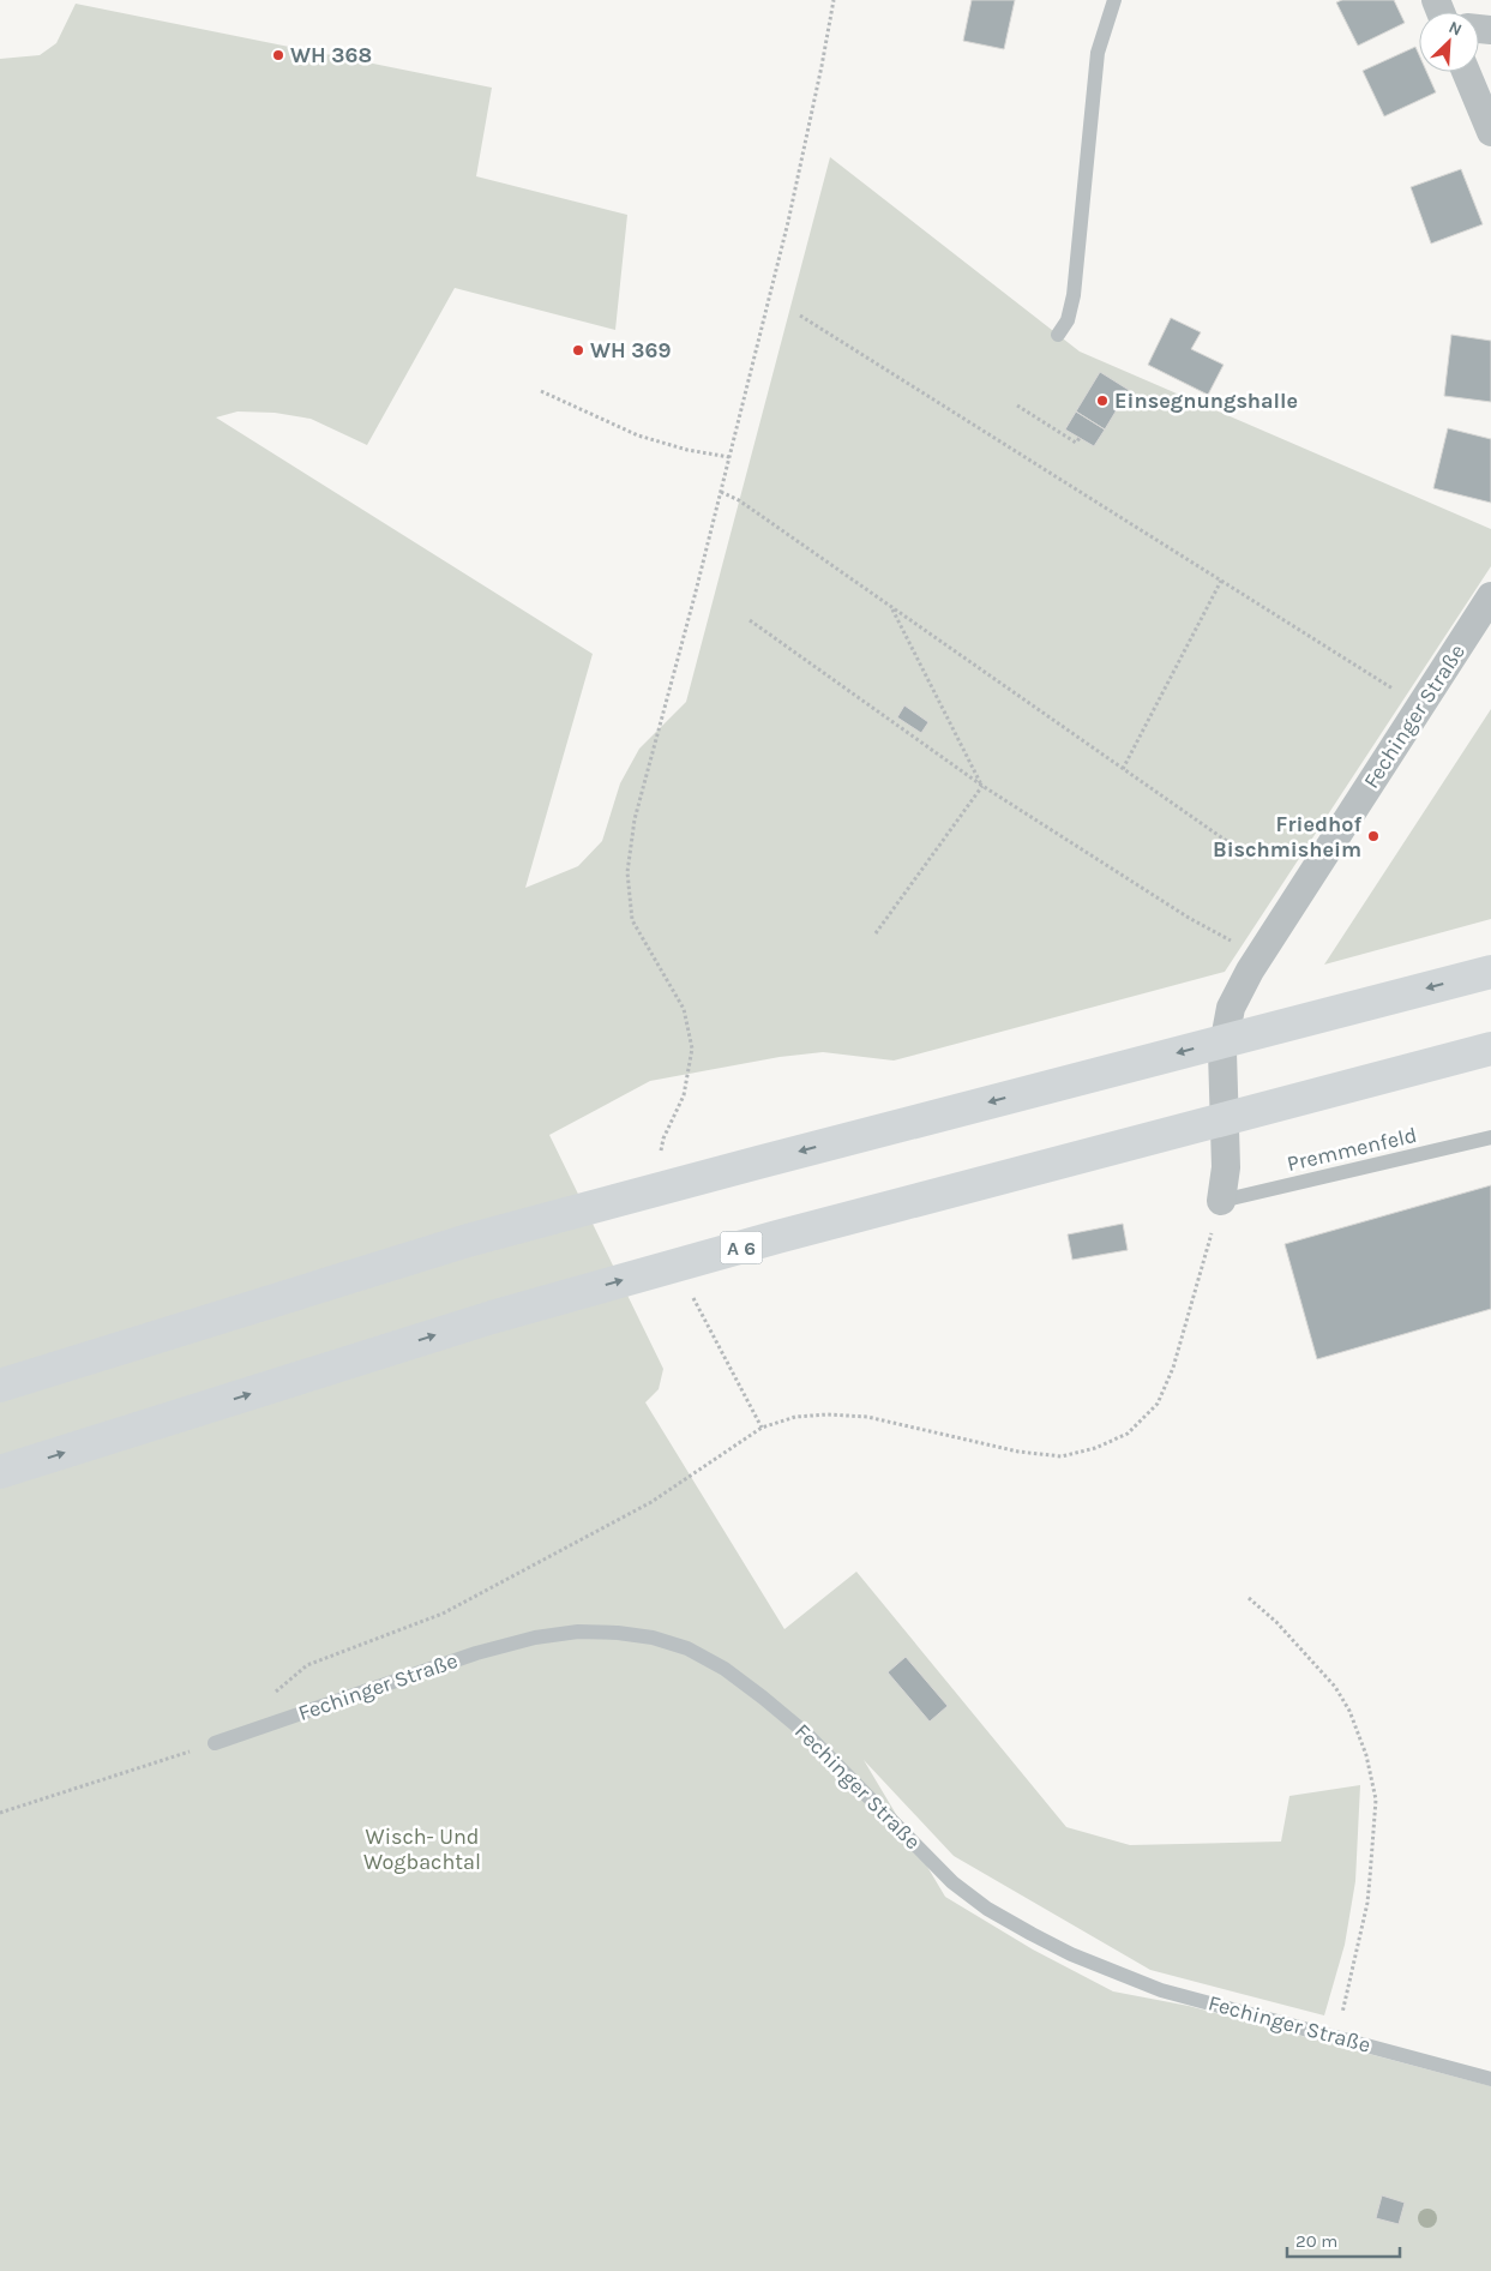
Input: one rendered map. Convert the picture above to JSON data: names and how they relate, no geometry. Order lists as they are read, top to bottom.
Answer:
{
  "streets": {
    "highway": ["A 6"],
    "street": ["Fechinger Straße"],
    "lane": ["Premmenfeld"]
  },
  "crossings": [
    ["Fechinger Straße", "Premmenfeld"]
  ],
  "parks": ["Wisch- Und Wogbachtal"],
  "places": [
    "WH 368",
    "WH 369",
    "Einsegnungshalle",
    "Friedhof Bischmisheim"
  ],
  "scale_bar": "20 m",
  "north": "top right"
}
